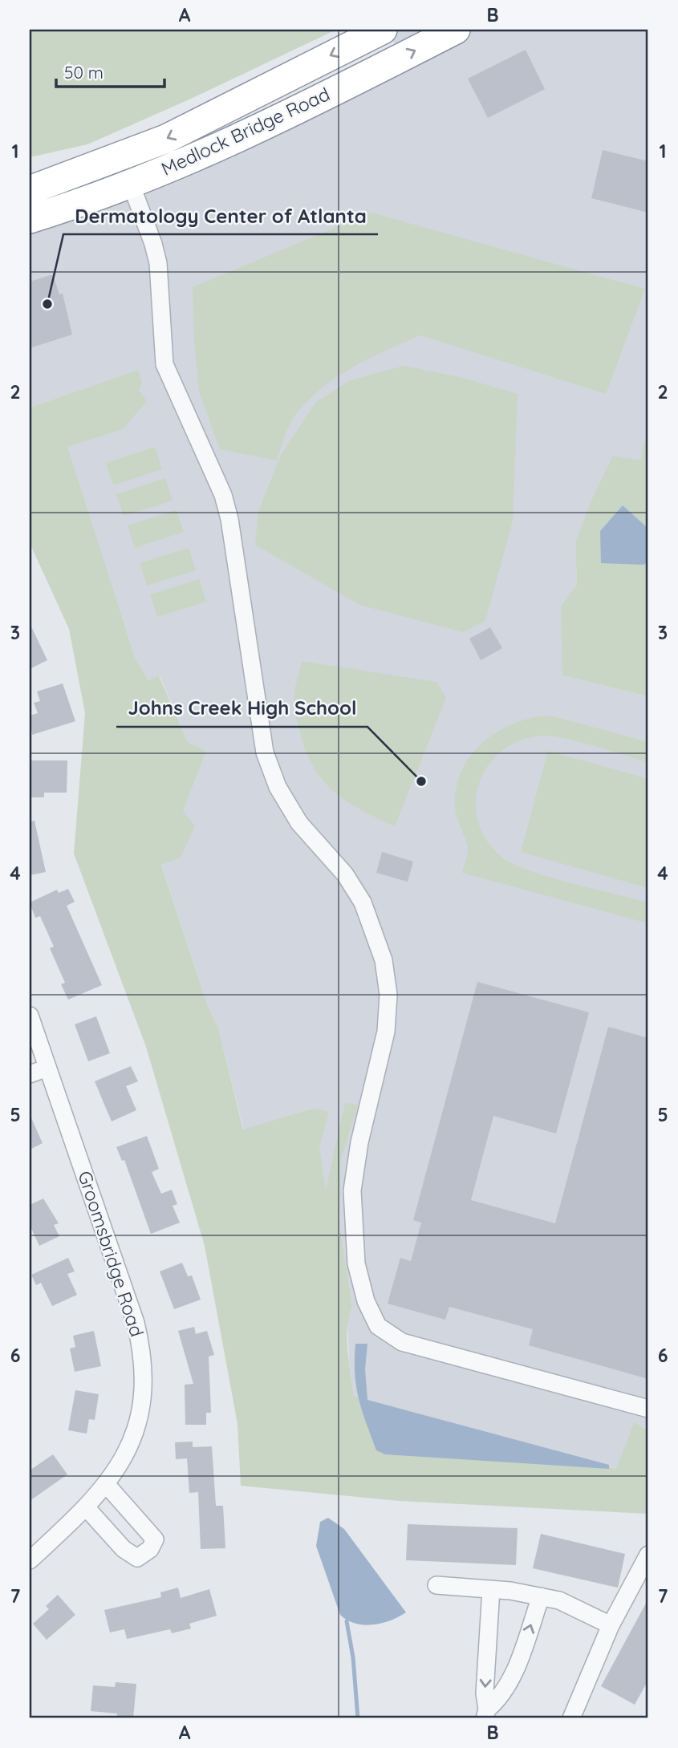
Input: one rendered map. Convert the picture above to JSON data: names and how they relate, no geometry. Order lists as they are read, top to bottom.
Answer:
{
  "streets": {
    "highway": ["Medlock Bridge Road"],
    "street": ["Groomsbridge Road"]
  },
  "places": ["Dermatology Center of Atlanta", "Johns Creek High School"],
  "scale_bar": "50 m",
  "grid": {
    "columns": ["A", "B"],
    "rows": [
      "1",
      "2",
      "3",
      "4",
      "5",
      "6",
      "7"
    ]
  }
}
